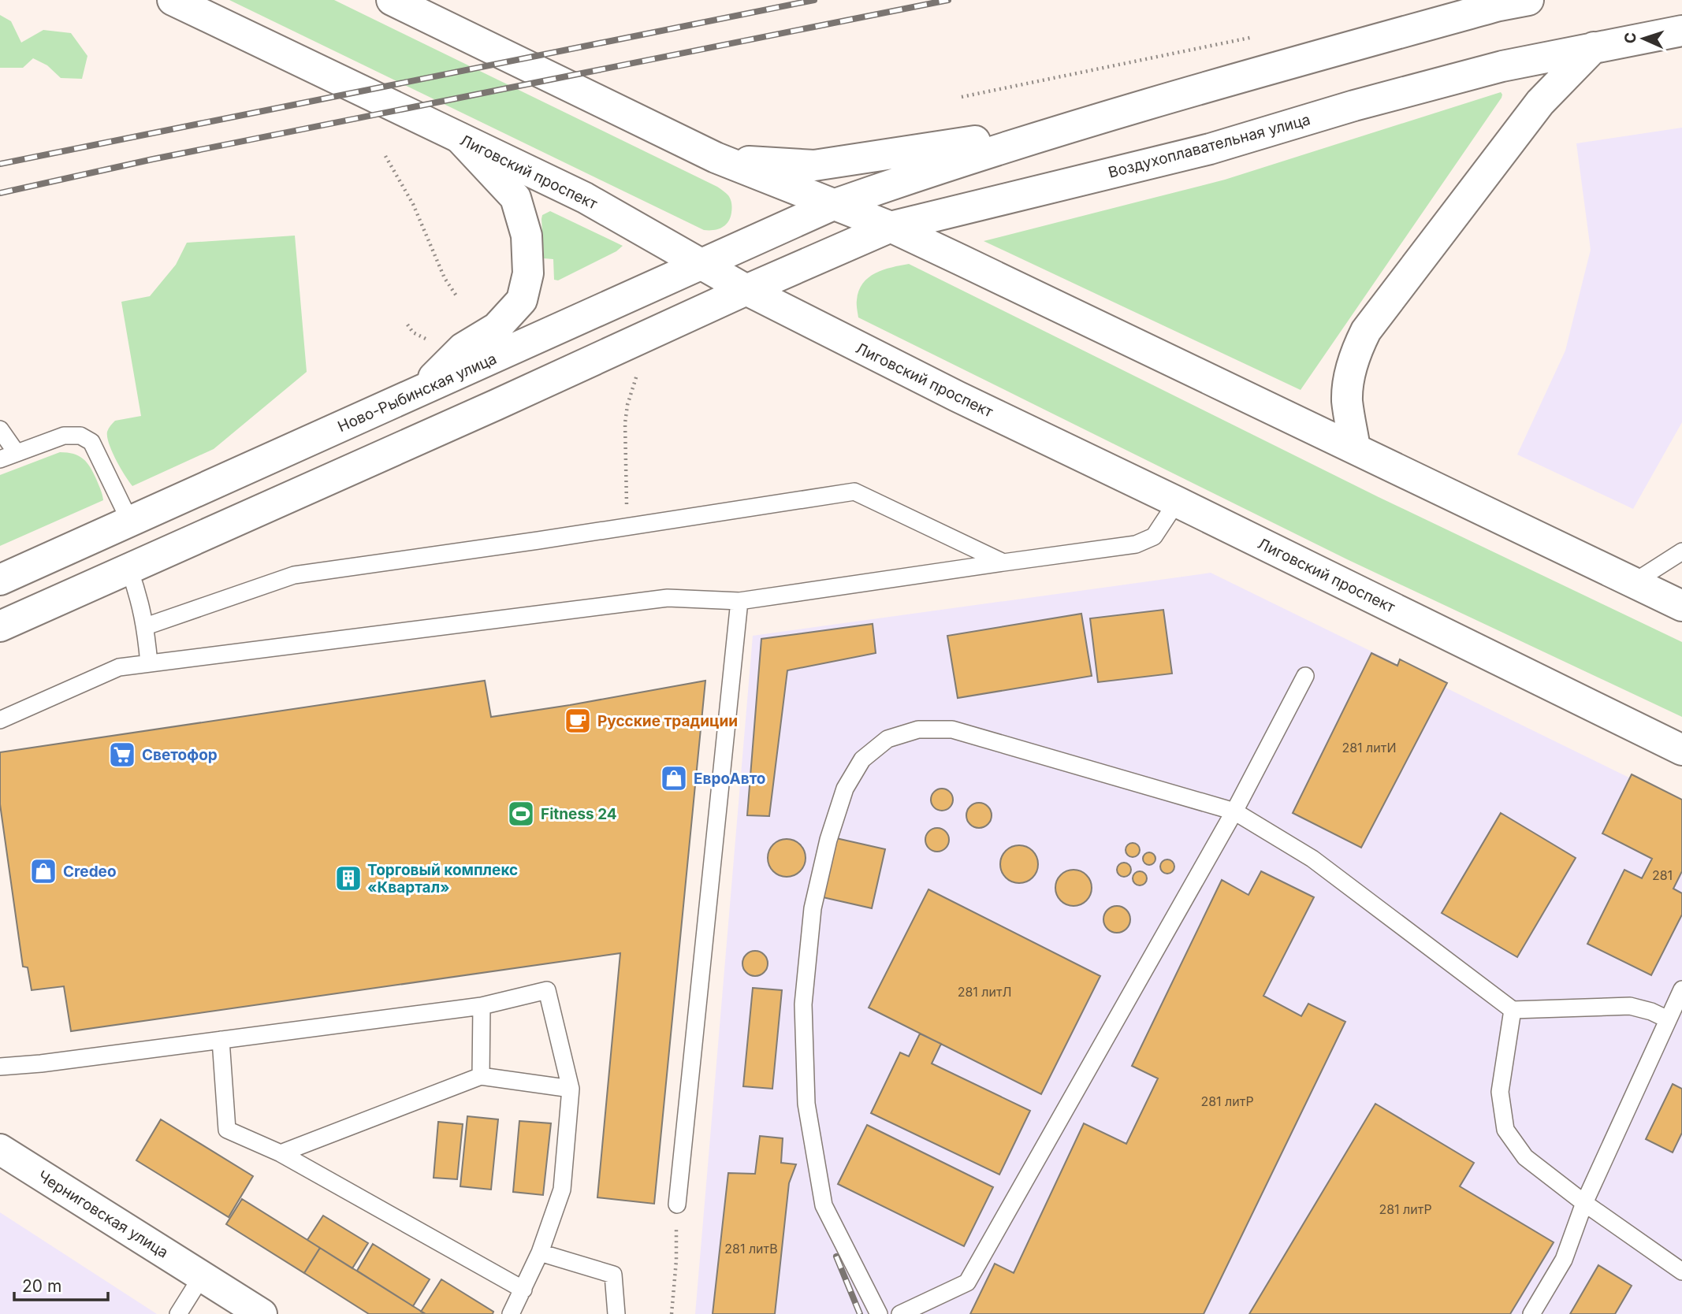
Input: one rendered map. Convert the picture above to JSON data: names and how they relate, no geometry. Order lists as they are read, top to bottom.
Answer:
{
  "streets": {
    "main road": [
      "Воздухоплавательная улица",
      "Лиговский проспект",
      "Ново-Рыбинская улица",
      "Черниговская улица"
    ]
  },
  "crossings": [
    ["Воздухоплавательная улица", "Лиговский проспект"],
    ["Лиговский проспект", "Ново-Рыбинская улица"]
  ],
  "places": {
    "cafe": ["Русские традиции"],
    "supermarket": ["Светофор"],
    "shop": ["ЕвроАвто", "Credeo"],
    "sports": ["Fitness 24"],
    "building": ["Торговый комплекс «Квартал»"]
  },
  "house_numbers": [
    "281 литИ",
    "281",
    "281 литЛ",
    "281 литР",
    "281 литР",
    "281 литВ"
  ],
  "scale_bar": "20 m",
  "north": "left"
}
